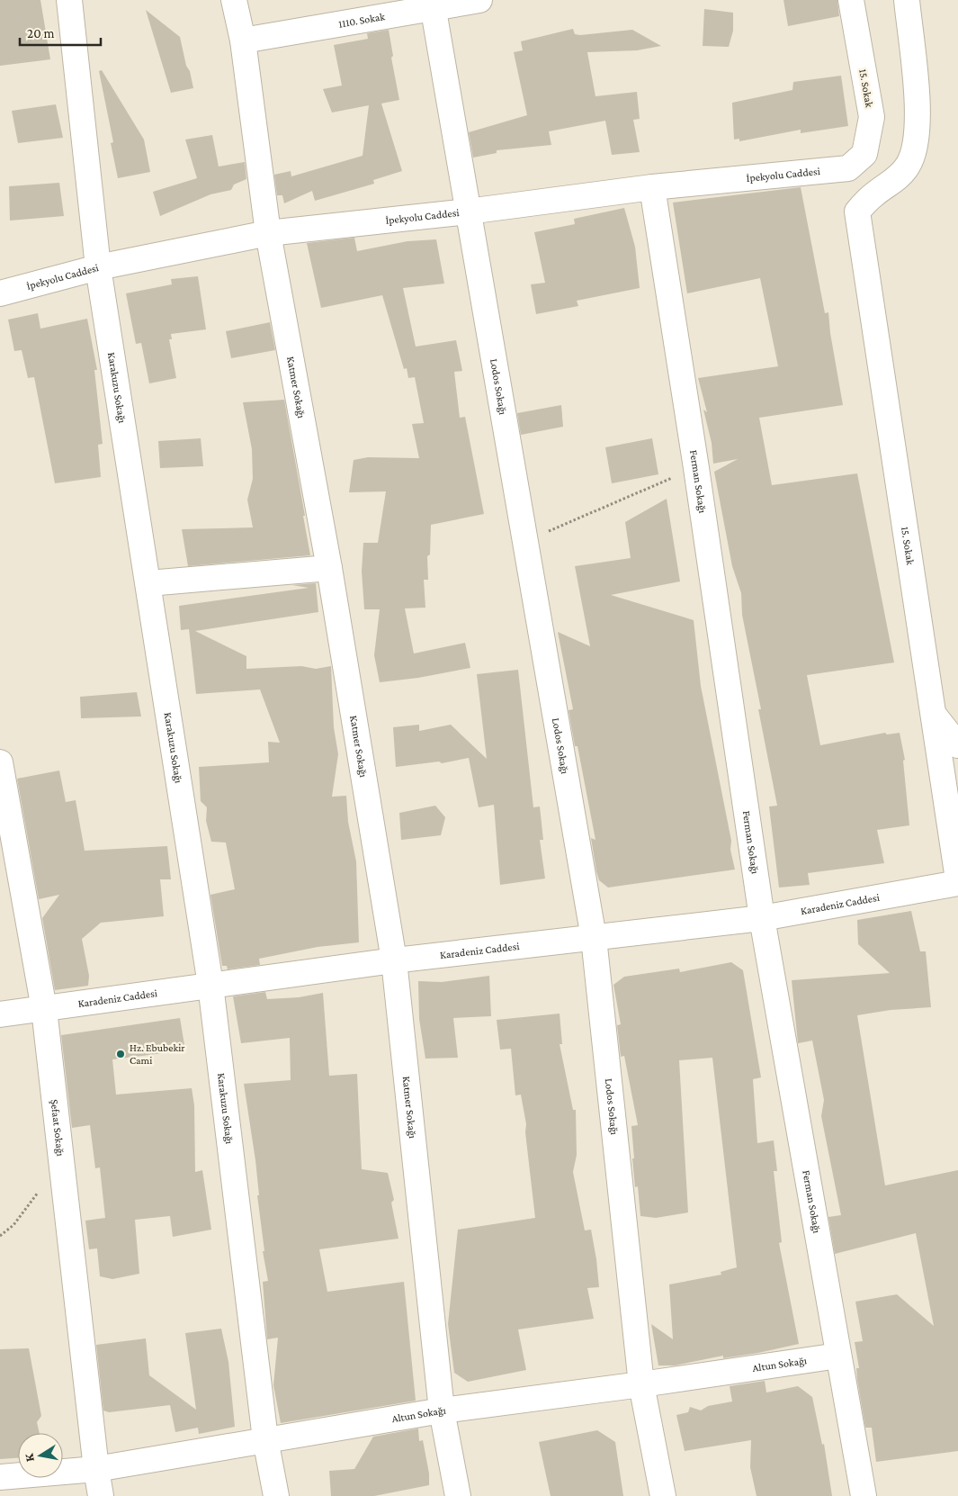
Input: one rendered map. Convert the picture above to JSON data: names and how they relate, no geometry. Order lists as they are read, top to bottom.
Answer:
{
  "streets": {
    "street": [
      "1110. Sokak",
      "15. Sokak",
      "İpekyolu Caddesi",
      "Katmer Sokağı",
      "Lodos Sokağı",
      "Karakuzu Sokağı",
      "Ferman Sokağı",
      "Karadeniz Caddesi",
      "Şefaat Sokağı",
      "Altun Sokağı"
    ]
  },
  "crossings": [
    ["1110. Sokak", "Katmer Sokağı"],
    ["1110. Sokak", "Lodos Sokağı"],
    ["15. Sokak", "İpekyolu Caddesi"],
    ["İpekyolu Caddesi", "Katmer Sokağı"],
    ["İpekyolu Caddesi", "Lodos Sokağı"],
    ["İpekyolu Caddesi", "Karakuzu Sokağı"],
    ["İpekyolu Caddesi", "Ferman Sokağı"],
    ["Katmer Sokağı", "Karadeniz Caddesi"],
    ["Katmer Sokağı", "Altun Sokağı"],
    ["Lodos Sokağı", "Karadeniz Caddesi"],
    ["Lodos Sokağı", "Altun Sokağı"],
    ["Karakuzu Sokağı", "Karadeniz Caddesi"],
    ["Karakuzu Sokağı", "Altun Sokağı"],
    ["Ferman Sokağı", "Karadeniz Caddesi"],
    ["Ferman Sokağı", "Altun Sokağı"],
    ["Karadeniz Caddesi", "Şefaat Sokağı"],
    ["Şefaat Sokağı", "Altun Sokağı"]
  ],
  "places": ["Hz. Ebubekir Cami"],
  "scale_bar": "20 m",
  "north": "left"
}
